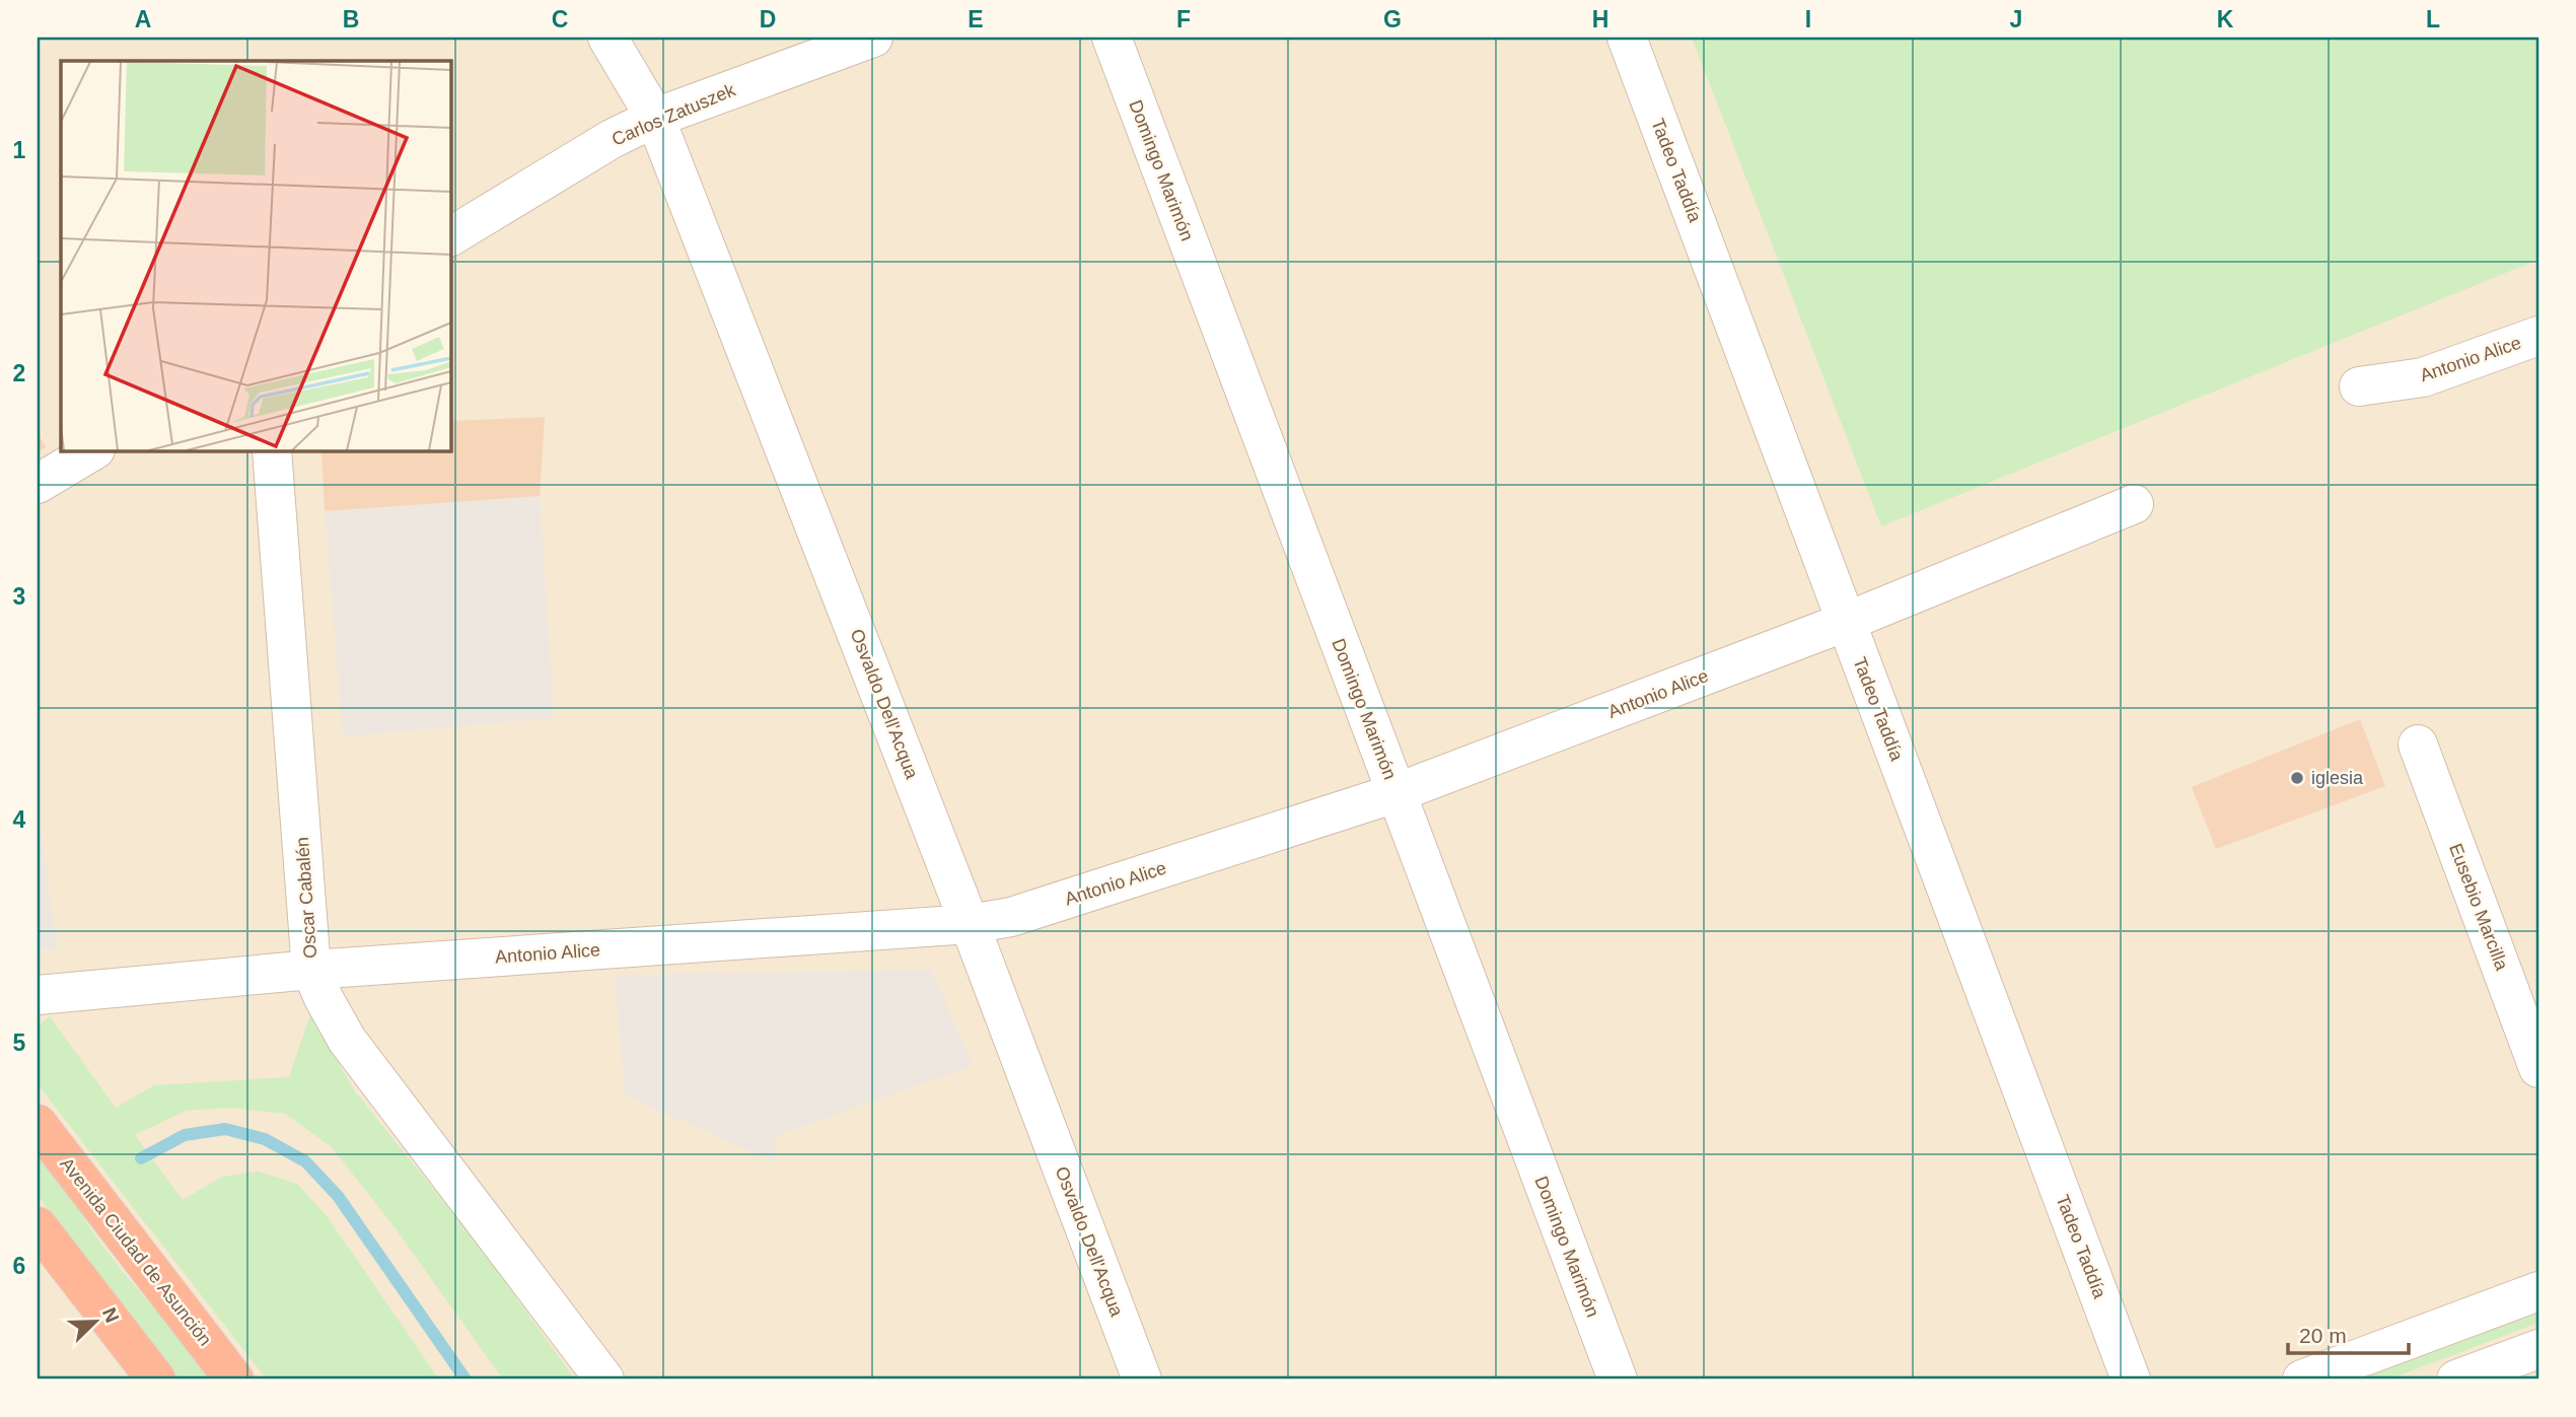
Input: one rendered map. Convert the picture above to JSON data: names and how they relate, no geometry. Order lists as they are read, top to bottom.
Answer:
{
  "streets": {
    "highway": ["Avenida Ciudad de Asunción"],
    "street": [
      "Carlos Zatuszek",
      "Domingo Marimón",
      "Tadeo Taddía",
      "Antonio Alice",
      "Osvaldo Dell'Acqua",
      "Oscar Cabalén",
      "Eusebio Marcilla"
    ]
  },
  "crossings": [
    ["Carlos Zatuszek", "Osvaldo Dell'Acqua"],
    ["Domingo Marimón", "Antonio Alice"],
    ["Tadeo Taddía", "Antonio Alice"],
    ["Antonio Alice", "Osvaldo Dell'Acqua"],
    ["Antonio Alice", "Oscar Cabalén"]
  ],
  "places": ["iglesia"],
  "scale_bar": "20 m",
  "north": "top right",
  "grid": {
    "columns": [
      "A",
      "B",
      "C",
      "D",
      "E",
      "F",
      "G",
      "H",
      "I",
      "J",
      "K",
      "L"
    ],
    "rows": [
      "1",
      "2",
      "3",
      "4",
      "5",
      "6"
    ]
  }
}
